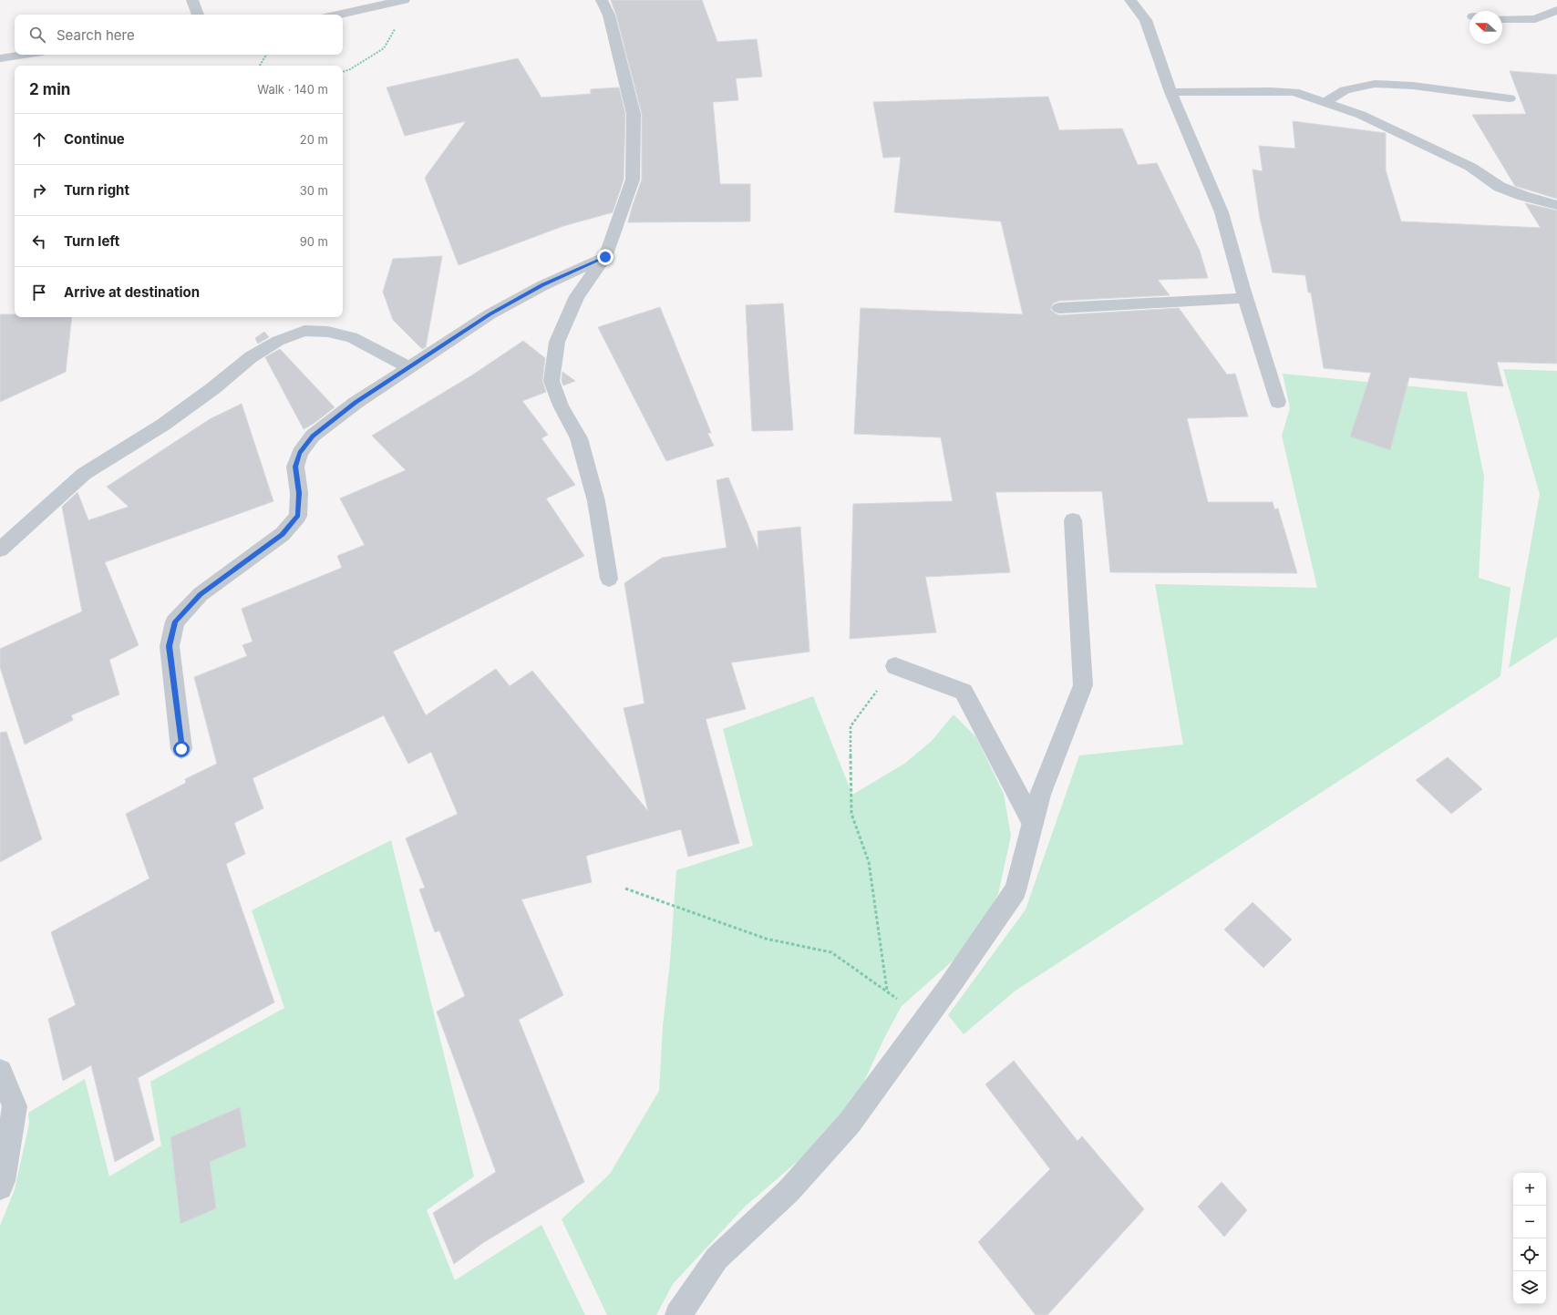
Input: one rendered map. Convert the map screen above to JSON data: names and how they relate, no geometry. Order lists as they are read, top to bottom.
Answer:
{
  "north": "left",
  "page": {
    "search": "Search here",
    "heading": ["2 min", "Walk · 140 m"],
    "list": [
      ["Continue", "20 m"],
      ["Turn right", "30 m"],
      ["Turn left", "90 m"],
      "Arrive at destination"
    ],
    "map_buttons": ["+", "−"]
  }
}
